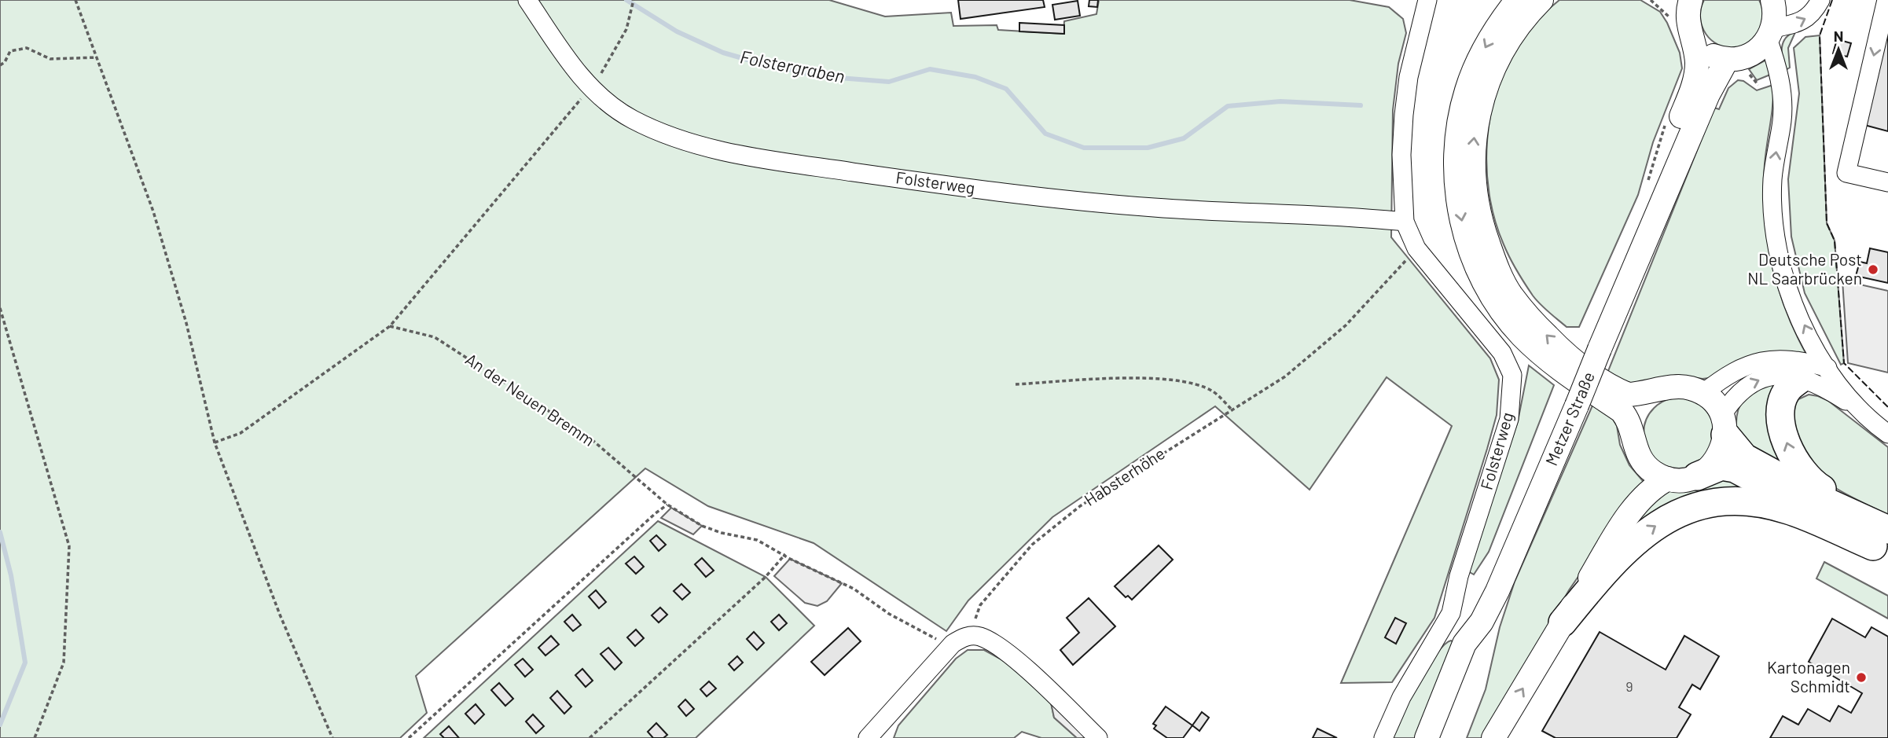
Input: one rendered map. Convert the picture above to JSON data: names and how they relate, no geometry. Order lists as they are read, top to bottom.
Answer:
{
  "streets": {
    "main road": ["Metzer Straße"],
    "street": ["Folsterweg"],
    "path": ["An der Neuen Bremm", "Habsterhöhe"]
  },
  "crossings": [
    ["Folsterweg", "Habsterhöhe"]
  ],
  "water": ["Folstergraben"],
  "places": ["Deutsche Post NL Saarbrücken", "Kartonagen Schmidt"],
  "house_numbers": ["9"],
  "north": "top"
}
